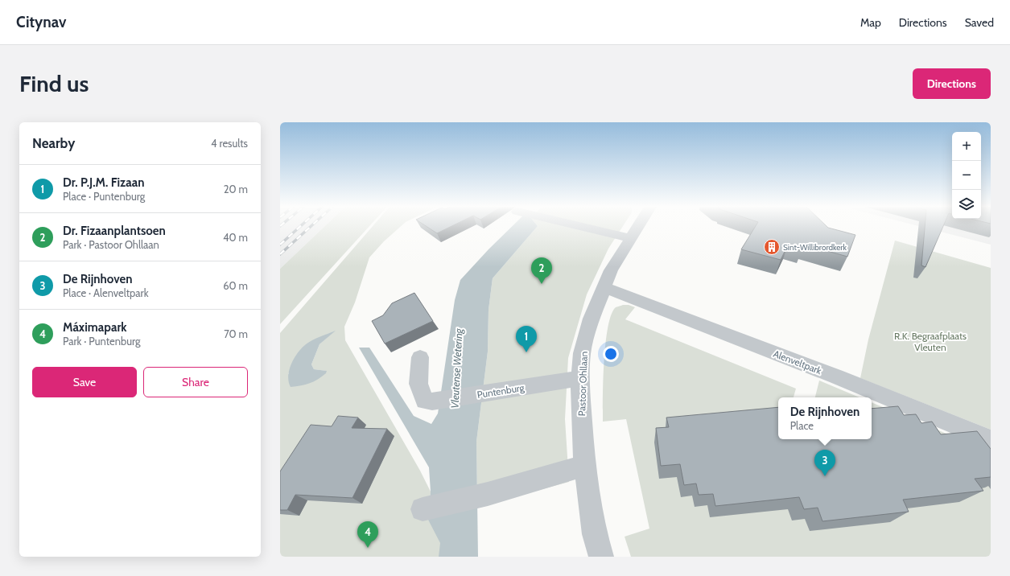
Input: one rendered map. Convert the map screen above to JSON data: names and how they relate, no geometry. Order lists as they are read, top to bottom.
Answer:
{
  "streets": {
    "street": ["Alenveltpark", "Pastoor Ohllaan", "Puntenburg"]
  },
  "crossings": [
    ["Alenveltpark", "Pastoor Ohllaan"],
    ["Pastoor Ohllaan", "Puntenburg"]
  ],
  "water": ["Vleutense Wetering"],
  "parks": ["R.K. Begraafplaats Vleuten"],
  "places": {
    "building": ["Sint-Willibrordkerk"]
  },
  "page": {
    "header": "Citynav",
    "nav": ["Map", "Directions", "Saved"],
    "buttons": [
      "Directions",
      ["Save", "Share"]
    ],
    "title": "Find us",
    "heading": ["Nearby", "4 results"],
    "map_buttons": ["+", "−"],
    "list": [
      {
        "mark": "1",
        "name": "Dr. P.J.M. Fizaan",
        "note": "Place · Puntenburg",
        "value": "20 m"
      },
      {
        "mark": "2",
        "name": "Dr. Fizaanplantsoen",
        "note": "Park · Pastoor Ohllaan",
        "value": "40 m"
      },
      {
        "mark": "3",
        "name": "De Rijnhoven",
        "note": "Place · Alenveltpark",
        "value": "60 m"
      },
      {
        "mark": "4",
        "name": "Máximapark",
        "note": "Park · Puntenburg",
        "value": "70 m"
      }
    ],
    "pins": [
      "2",
      "1",
      "3",
      "4"
    ],
    "popup": ["De Rijnhoven", "Place"]
  }
}
